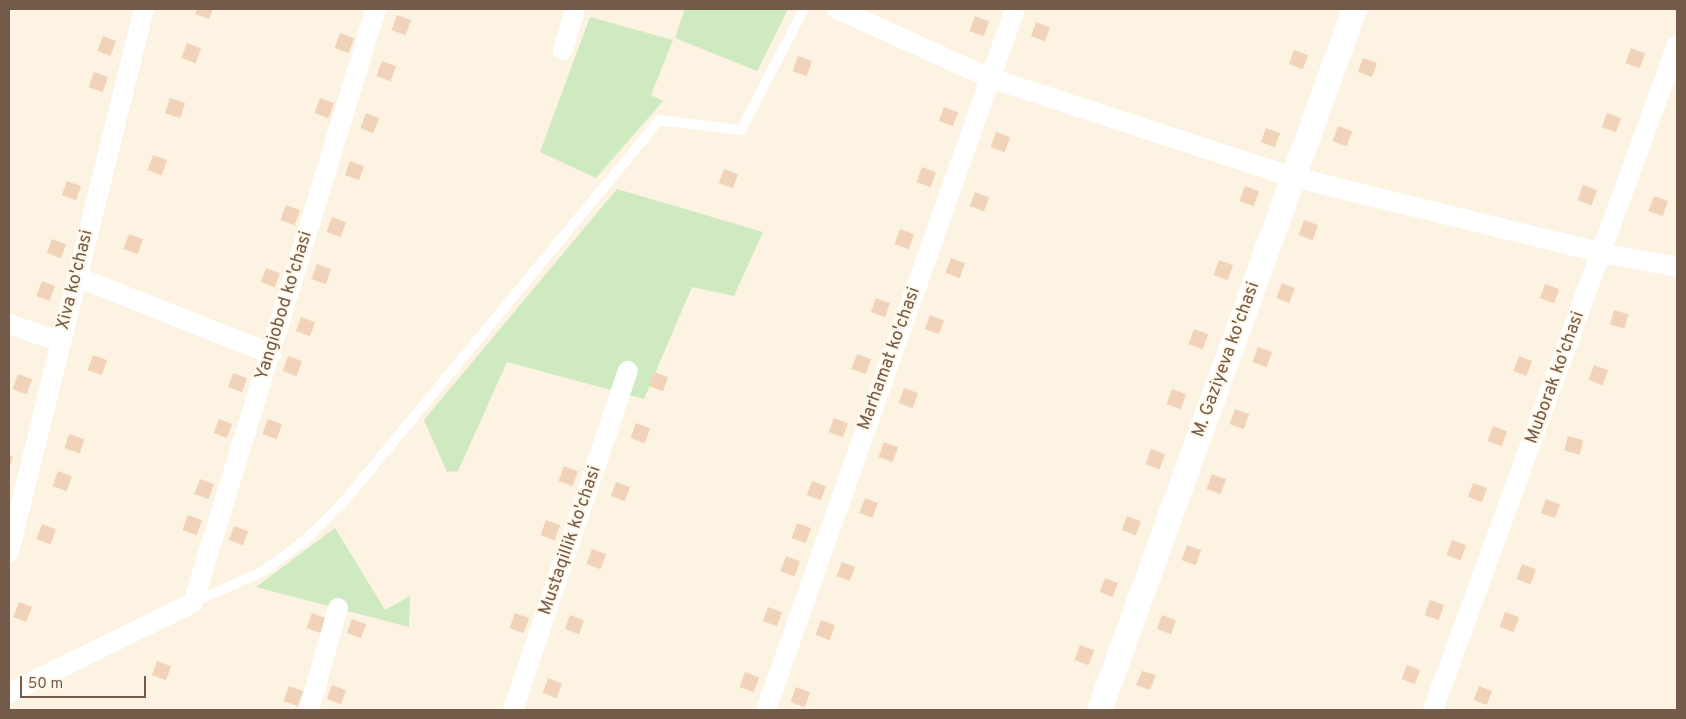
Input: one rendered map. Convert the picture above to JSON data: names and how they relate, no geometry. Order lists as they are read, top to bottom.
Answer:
{
  "streets": {
    "street": [
      "Xiva ko'chasi",
      "Yangiobod ko'chasi",
      "Marhamat ko'chasi",
      "M. Gaziyeva ko'chasi",
      "Muborak ko'chasi",
      "Mustaqillik ko'chasi"
    ]
  },
  "scale_bar": "50 m"
}
